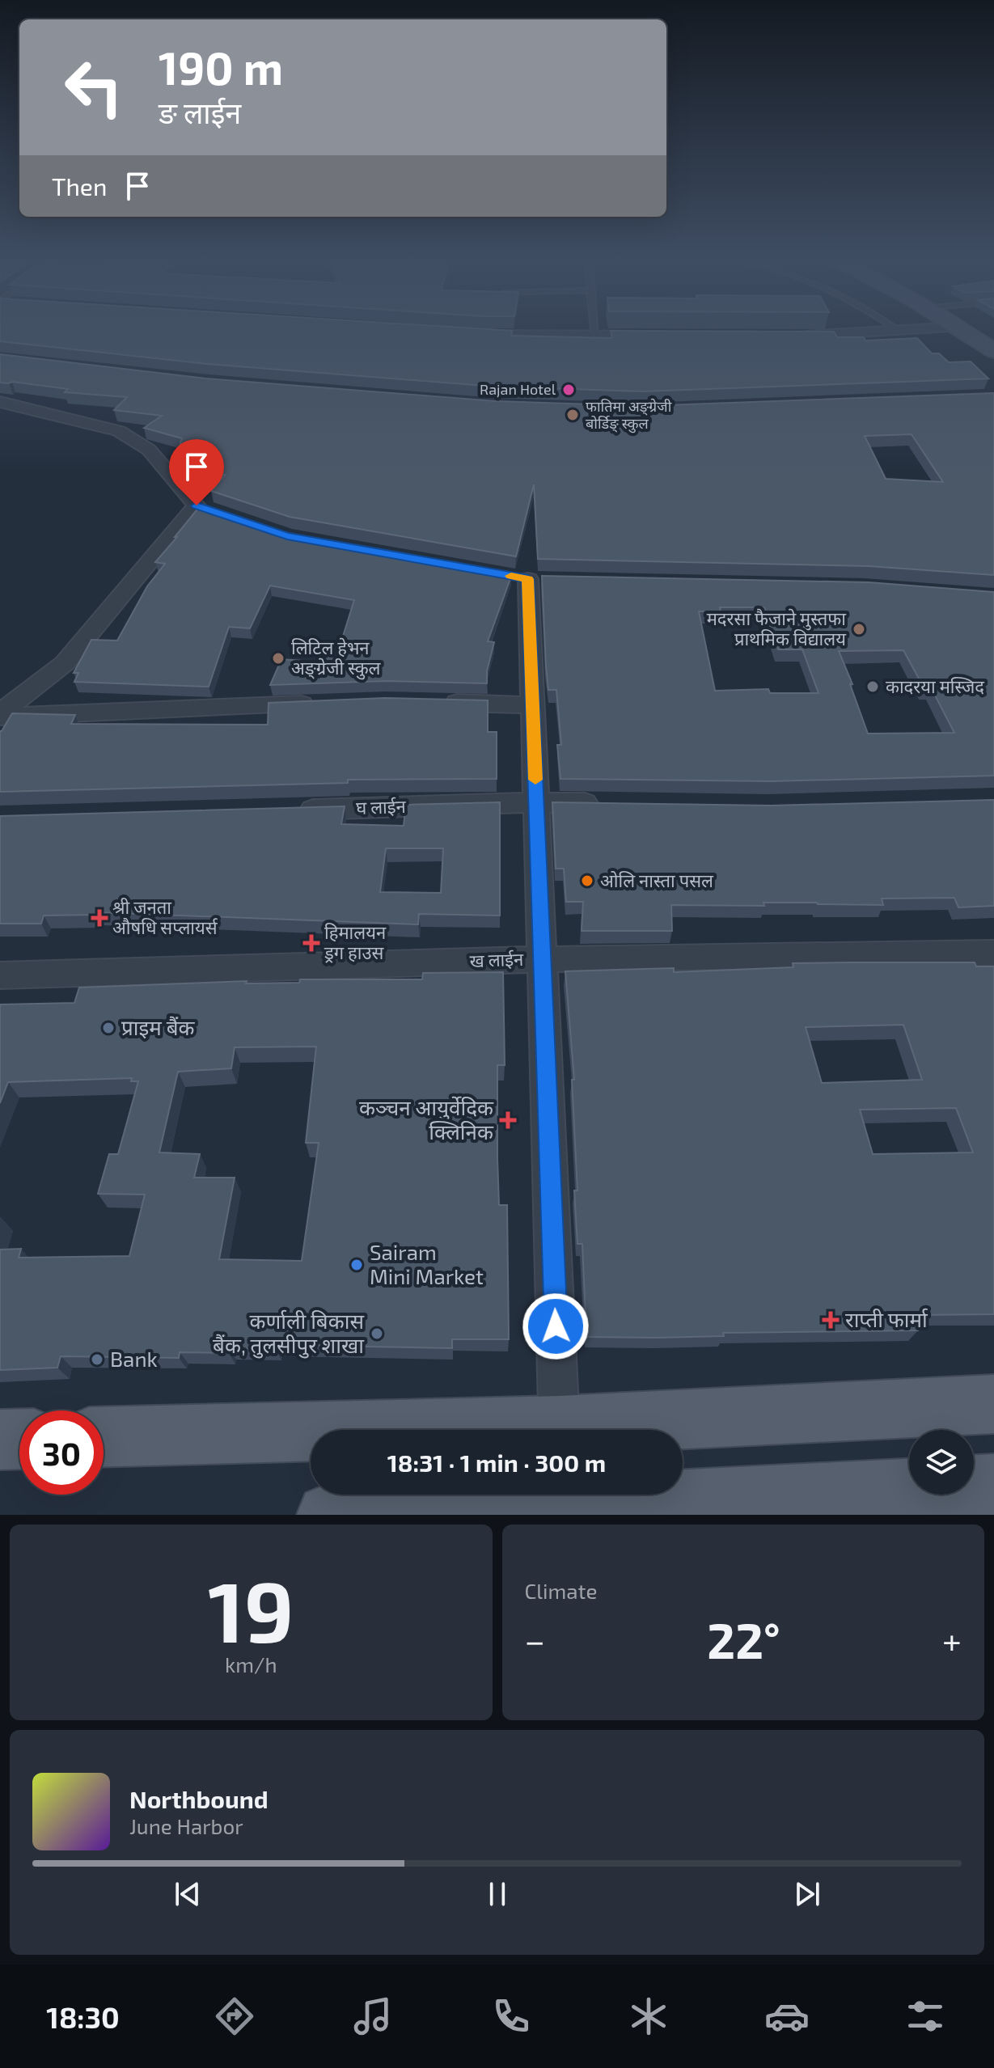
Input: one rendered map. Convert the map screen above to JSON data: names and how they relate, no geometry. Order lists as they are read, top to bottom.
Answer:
{
  "streets": {
    "street": ["घ लाईन", "ख लाईन"]
  },
  "places": {
    "other": [
      "Rajan Hotel",
      "फातिमा अङ्‍ग्रेजी बोर्डिङ् स्कुल",
      "मदरसा फैजाने मुस्तफा प्राथमिक विद्यालय",
      "लिटिल हेभन अङ्‍ग्रेजी स्कुल",
      "कादरया मस्जिद",
      "ओलि नास्ता पसल",
      "प्राइम बैंक",
      "Sairam Mini Market",
      "कर्णाली बिकास बैंक, तुलसीपुर शाखा",
      "Bank"
    ],
    "health": [
      "श्री जनता औषधि सप्लायर्स",
      "हिमालयन ड्रग हाउस",
      "कञ्चन आयुर्वेदिक क्लिनिक",
      "राप्ती फार्मा"
    ]
  },
  "page": {
    "turn": ["190 m", "ङ लाईन"],
    "then": "Then",
    "limit": "30",
    "trip": "18:31 · 1 min · 300 m",
    "tile": [
      ["19", "km/h"],
      "Climate"
    ],
    "heat": ["−", "22°", "+"],
    "song": ["Northbound", "June Harbor"],
    "tabs": "18:30"
  }
}
